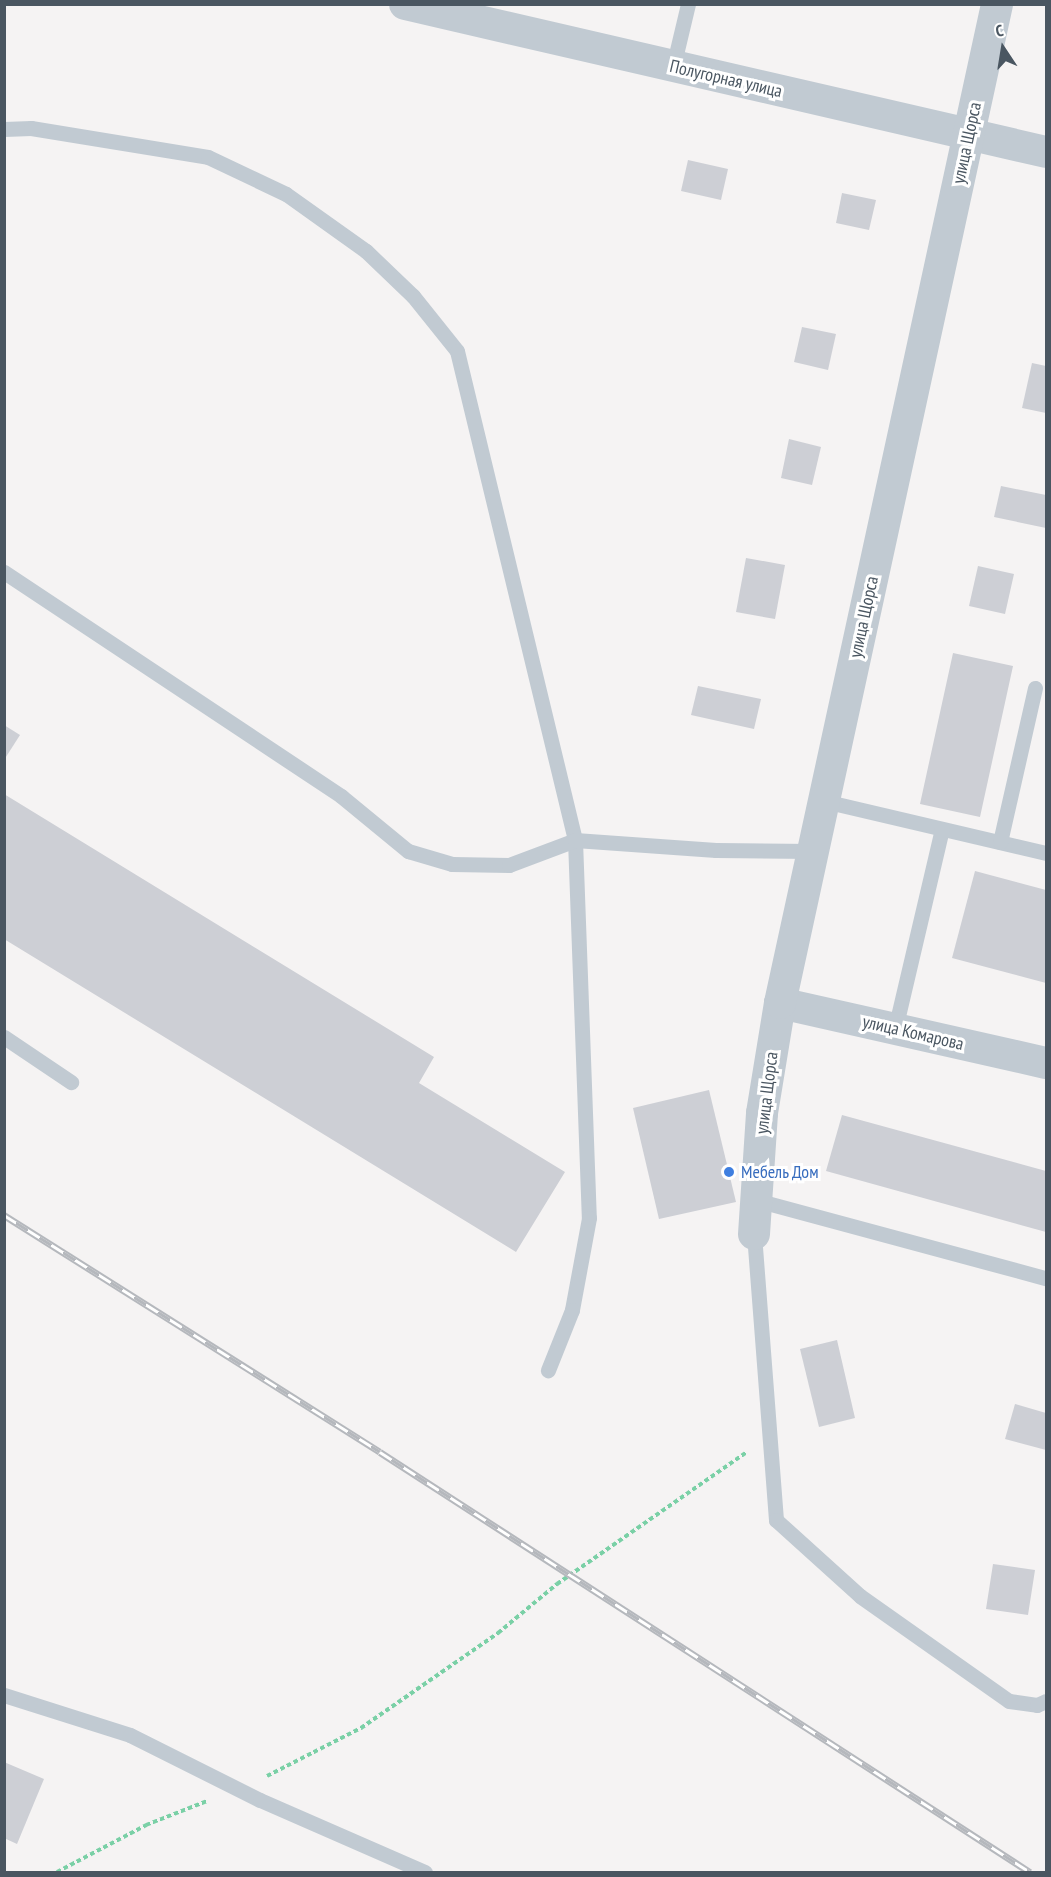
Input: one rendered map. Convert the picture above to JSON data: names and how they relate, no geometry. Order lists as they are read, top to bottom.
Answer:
{
  "streets": {
    "street": ["Полугорная улица", "улица Щорса", "улица Комарова"]
  },
  "crossings": [
    ["Полугорная улица", "улица Щорса"],
    ["улица Щорса", "улица Комарова"]
  ],
  "places": ["Мебель Дом"],
  "north": "top"
}
